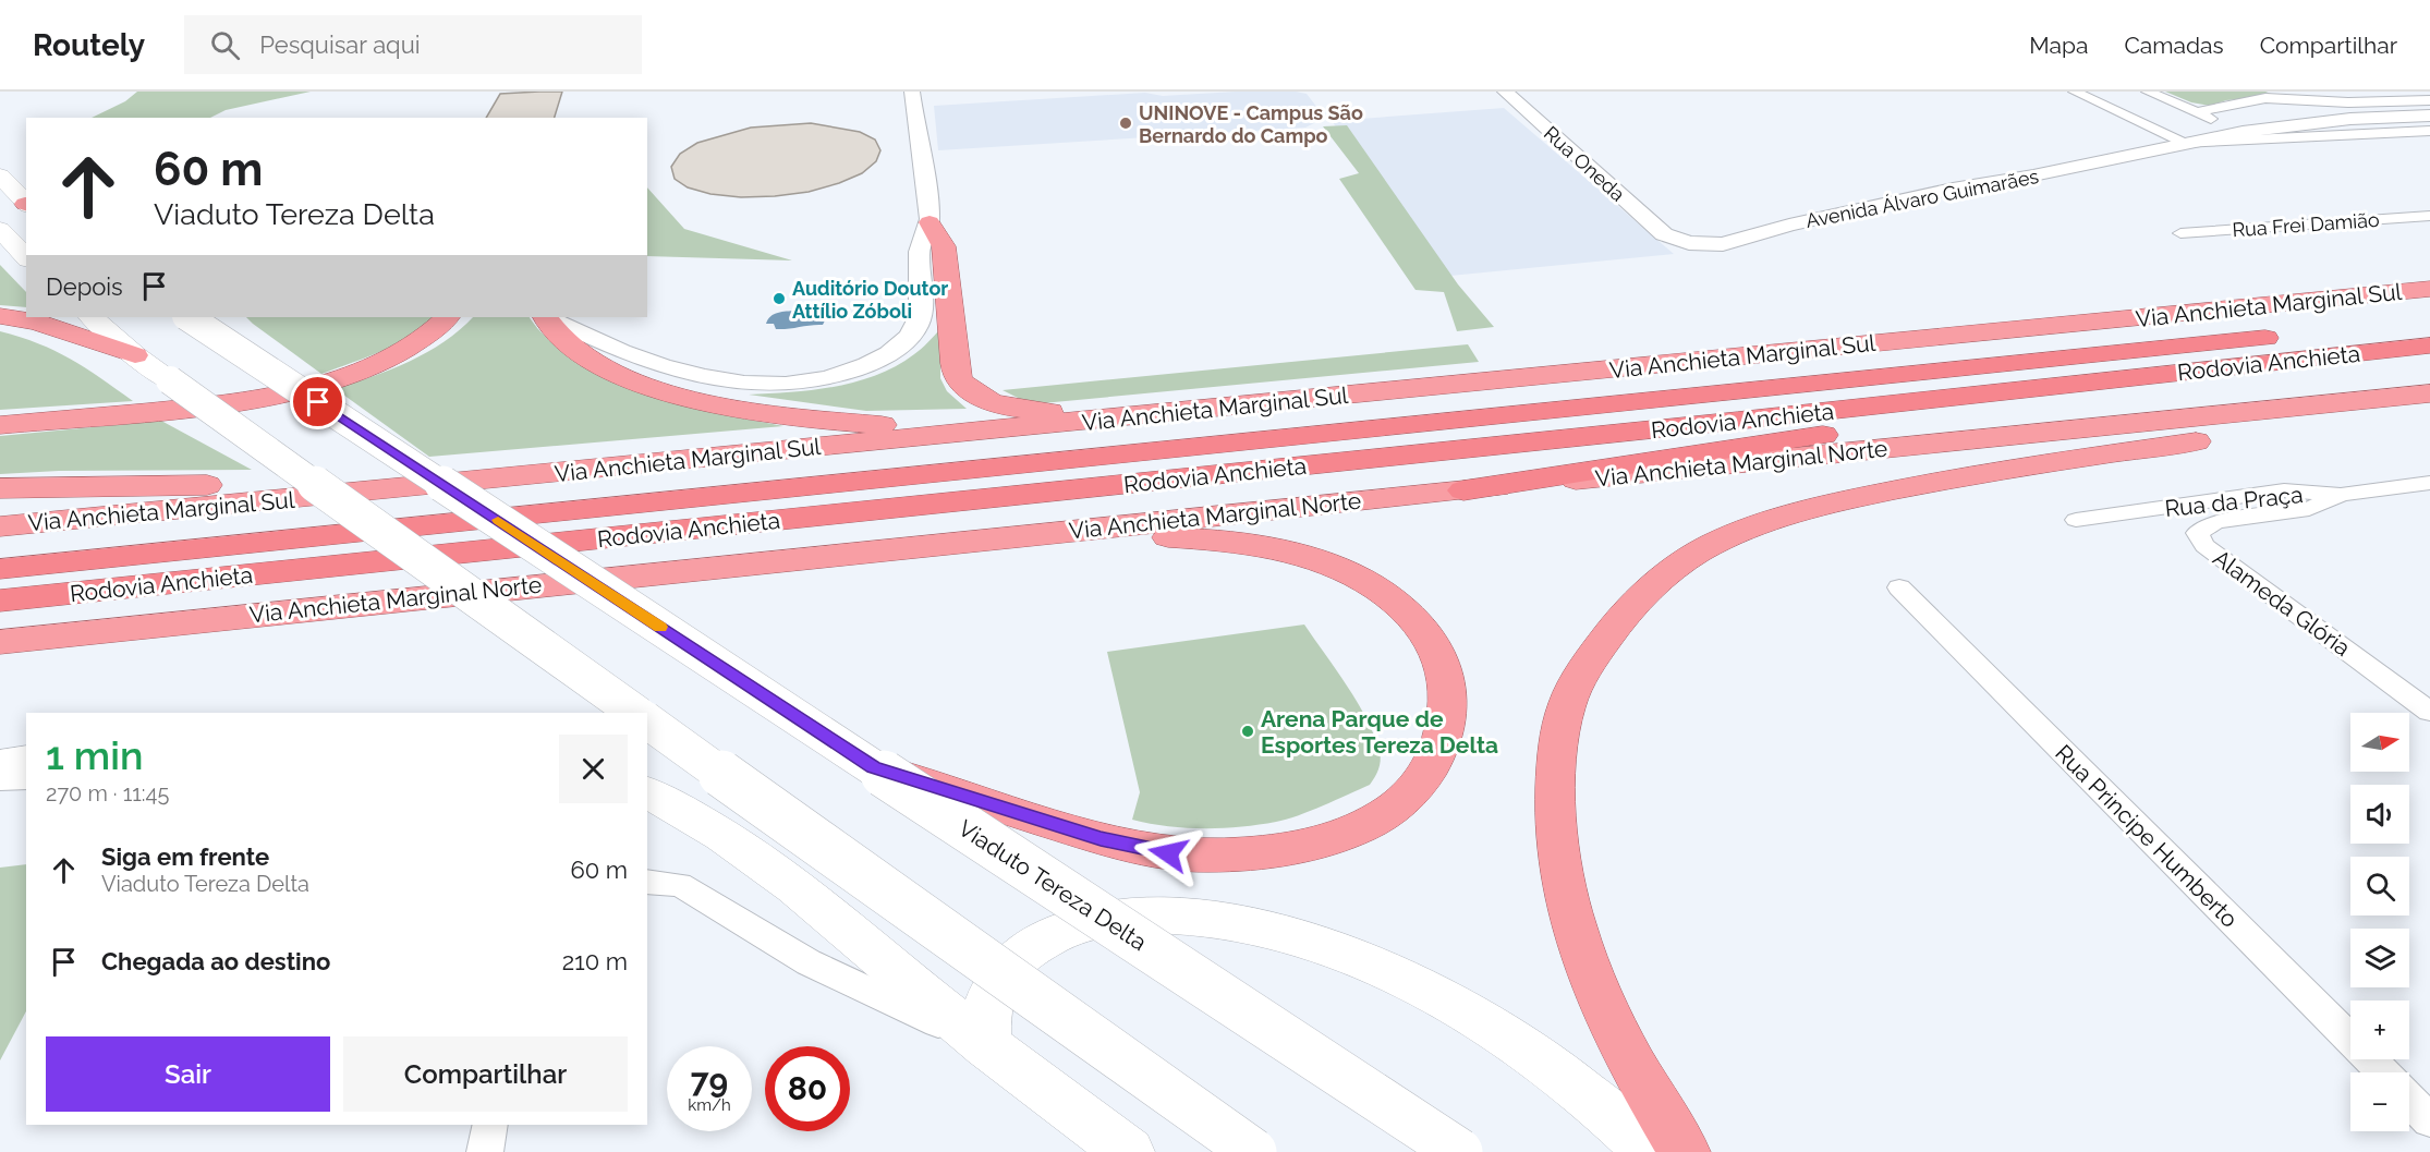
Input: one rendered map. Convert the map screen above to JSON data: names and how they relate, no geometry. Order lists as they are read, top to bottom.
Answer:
{
  "streets": {
    "highway": ["Via Anchieta Marginal Sul", "Rodovia Anchieta", "Via Anchieta Marginal Norte"],
    "main road": ["Viaduto Tereza Delta"],
    "street": [
      "Rua Oneda",
      "Avenida Álvaro Guimarães",
      "Rua Frei Damião",
      "Rua da Praça",
      "Alameda Glória",
      "Rua Principe Humberto"
    ]
  },
  "crossings": [
    ["Rua Oneda", "Avenida Álvaro Guimarães"],
    ["Rua da Praça", "Alameda Glória"]
  ],
  "places": ["UNINOVE - Campus São Bernardo do Campo", "Auditório Doutor Attílio Zóboli", "Arena Parque de Esportes Tereza Delta"],
  "north": "right",
  "page": {
    "header": "Routely",
    "search": "Pesquisar aqui",
    "nav": ["Mapa", "Camadas", "Compartilhar"],
    "turn": ["60 m", "Viaduto Tereza Delta"],
    "then": "Depois",
    "map_buttons": ["+", "−"],
    "heading": ["1 min", "270 m · 11:45"],
    "list": [
      {
        "name": "Siga em frente",
        "note": "Viaduto Tereza Delta",
        "value": "60 m"
      },
      {
        "name": "Chegada ao destino",
        "value": "210 m"
      }
    ],
    "buttons": ["Sair", "Compartilhar"],
    "speed": "79 km/h",
    "limit": "80"
  }
}
